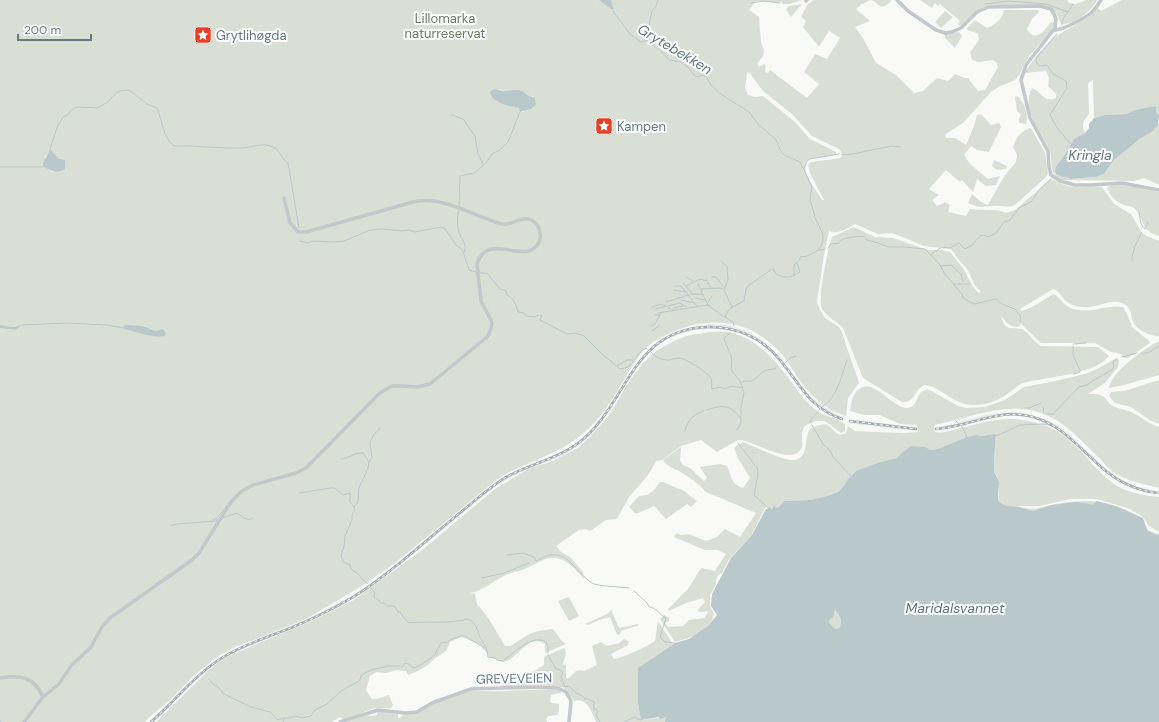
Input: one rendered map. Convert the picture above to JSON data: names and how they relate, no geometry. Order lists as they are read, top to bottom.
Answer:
{
  "streets": {
    "street": ["GREVEVEIEN"]
  },
  "water": ["Grytebekken", "Kringla", "Maridalsvannet"],
  "parks": ["Lillomarka naturreservat"],
  "places": {
    "place": ["Grytlihøgda", "Kampen"]
  },
  "scale_bar": "200 m"
}
